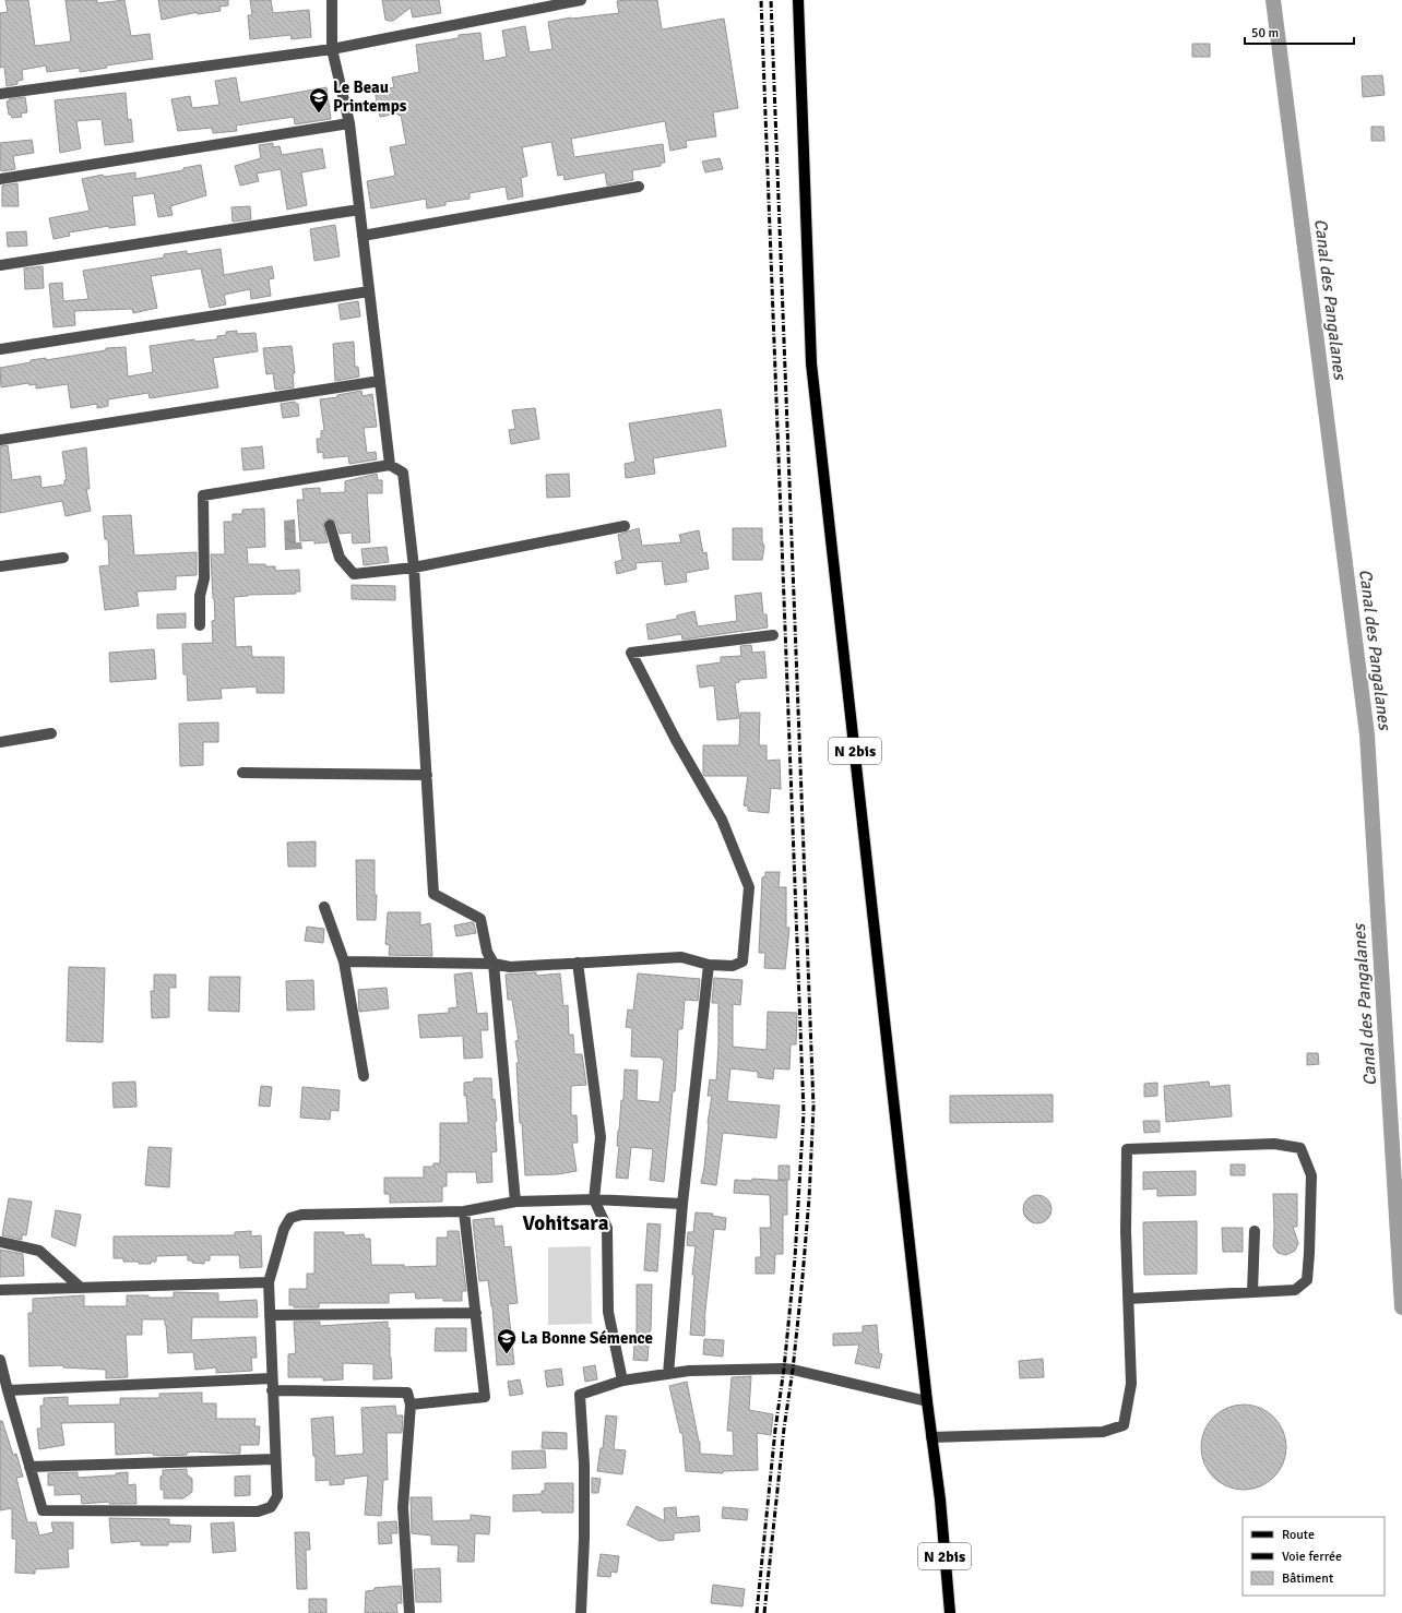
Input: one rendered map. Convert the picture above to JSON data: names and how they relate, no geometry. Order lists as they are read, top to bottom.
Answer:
{
  "streets": {
    "main road": ["N 2bis"]
  },
  "districts": ["Vohitsara"],
  "water": ["Canal des Pangalanes"],
  "places": {
    "school or university": ["Le Beau Printemps", "La Bonne Sémence"]
  },
  "legend": ["Route", "Voie ferrée", "Bâtiment"],
  "scale_bar": "50 m"
}
